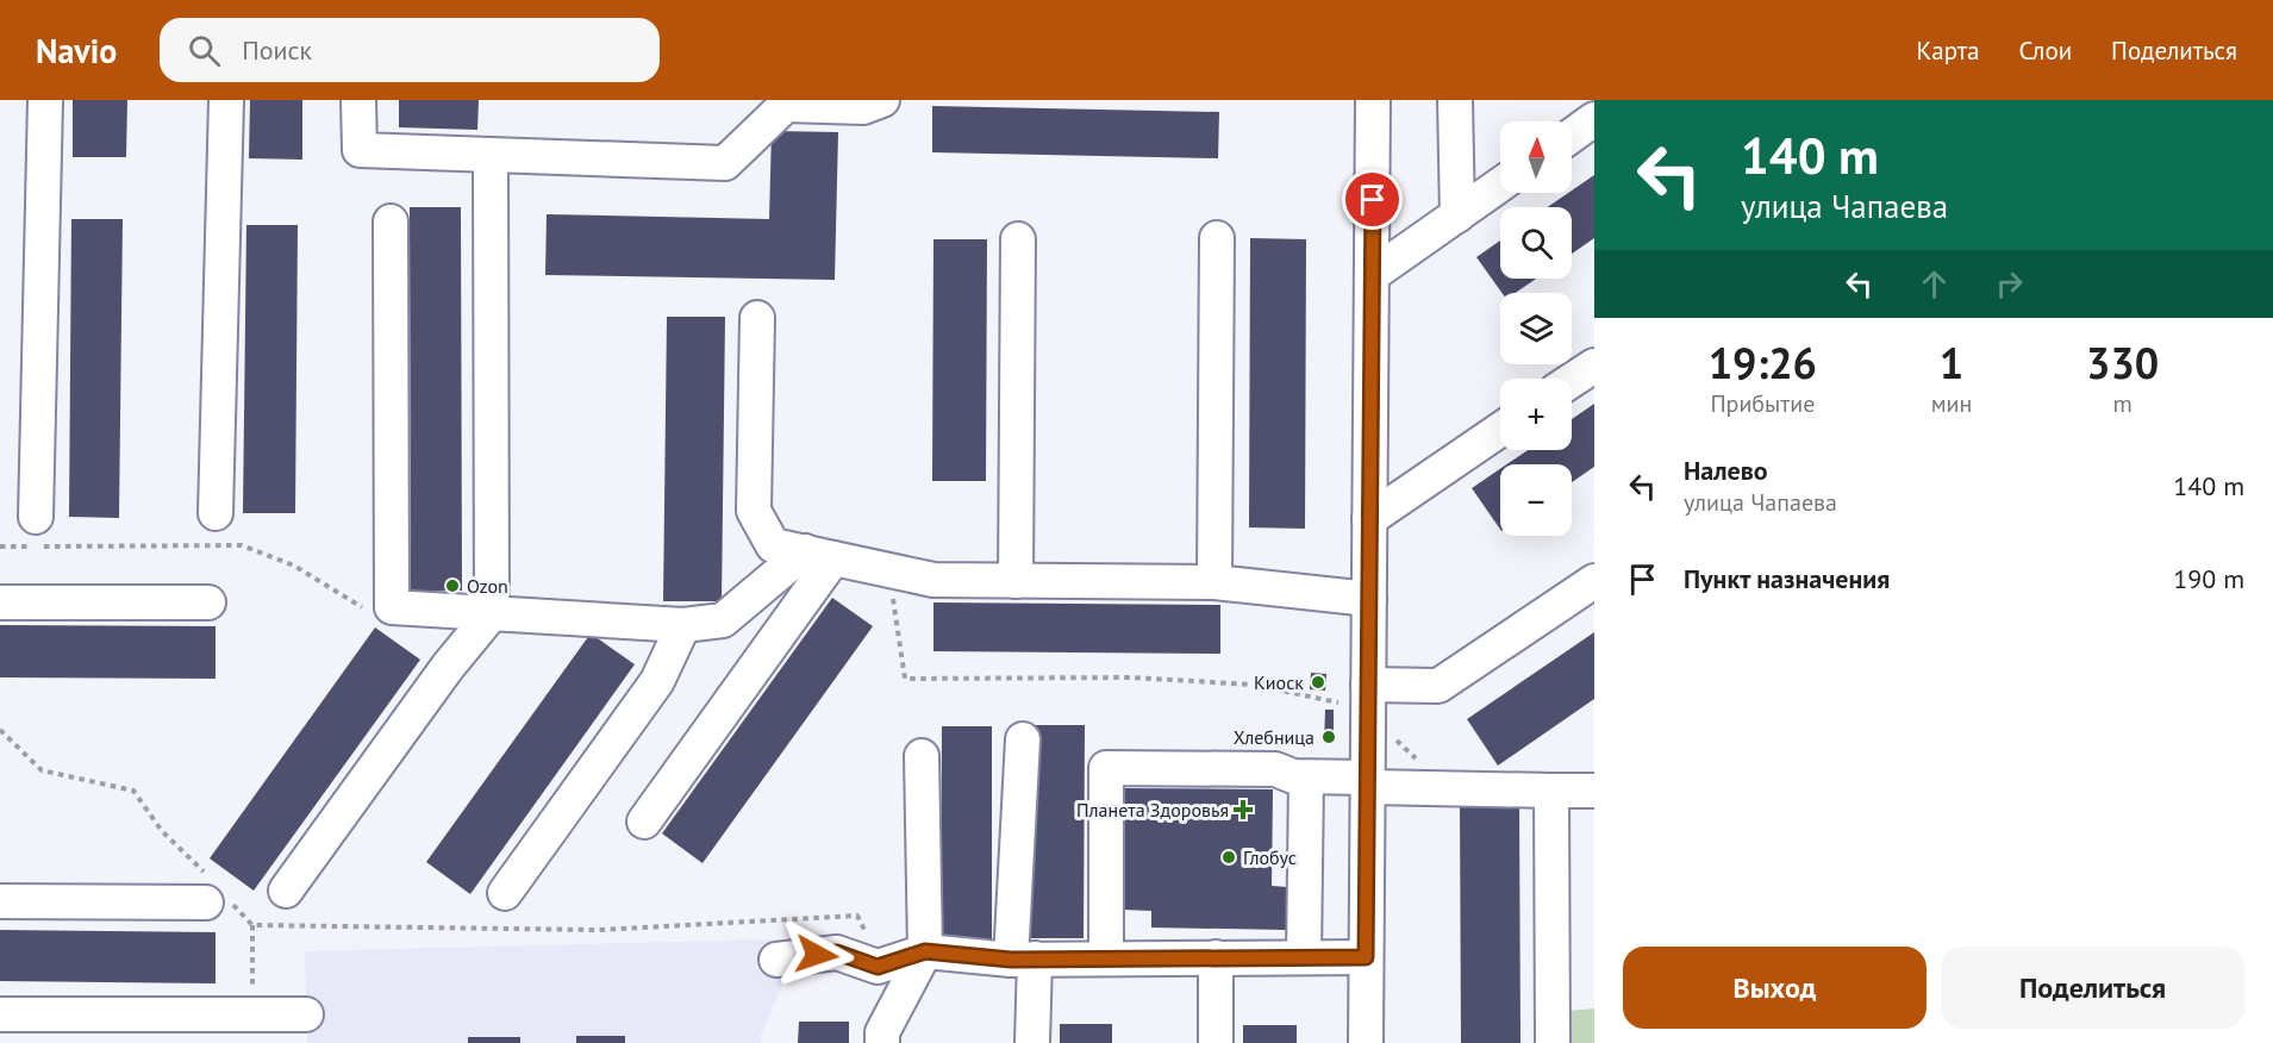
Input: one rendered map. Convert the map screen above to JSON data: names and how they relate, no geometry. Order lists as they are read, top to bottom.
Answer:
{
  "places": {
    "other": [
      "Ozon",
      "Киоск",
      "Хлебница",
      "Глобус"
    ],
    "health": ["Планета Здоровья"]
  },
  "north": "top",
  "page": {
    "header": "Navio",
    "search": "Поиск",
    "nav": ["Карта", "Слои", "Поделиться"],
    "turn": ["140 m", "улица Чапаева"],
    "map_buttons": ["+", "−"],
    "eta": [
      "19:26",
      "Прибытие",
      "1",
      "мин",
      "330",
      "m"
    ],
    "list": [
      {
        "name": "Налево",
        "note": "улица Чапаева",
        "value": "140 m"
      },
      {
        "name": "Пункт назначения",
        "value": "190 m"
      }
    ],
    "buttons": ["Выход", "Поделиться"]
  }
}
